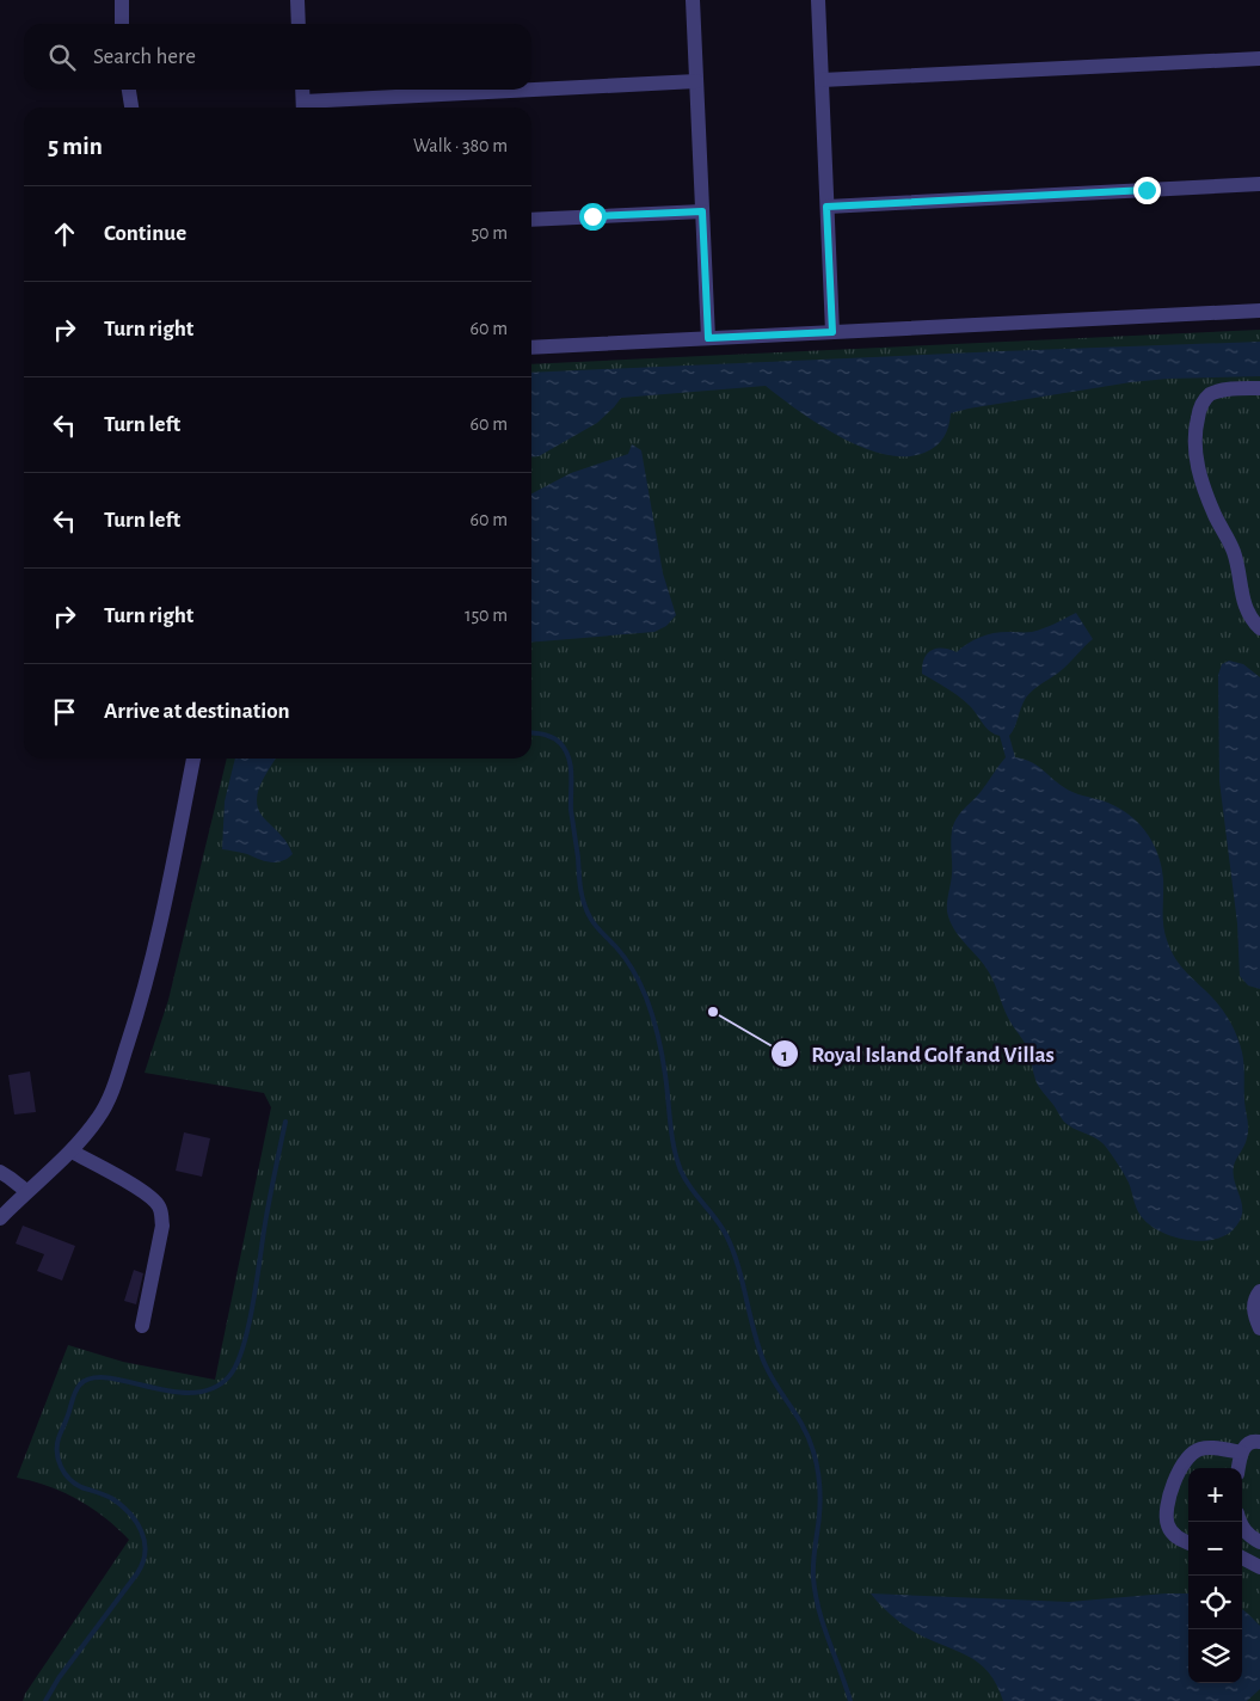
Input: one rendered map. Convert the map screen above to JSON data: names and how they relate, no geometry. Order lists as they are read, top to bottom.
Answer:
{
  "places": ["Royal Island Golf and Villas"],
  "page": {
    "search": "Search here",
    "heading": ["5 min", "Walk · 380 m"],
    "list": [
      ["Continue", "50 m"],
      ["Turn right", "60 m"],
      ["Turn left", "60 m"],
      ["Turn left", "60 m"],
      ["Turn right", "150 m"],
      "Arrive at destination"
    ],
    "map_buttons": ["+", "−"]
  }
}
